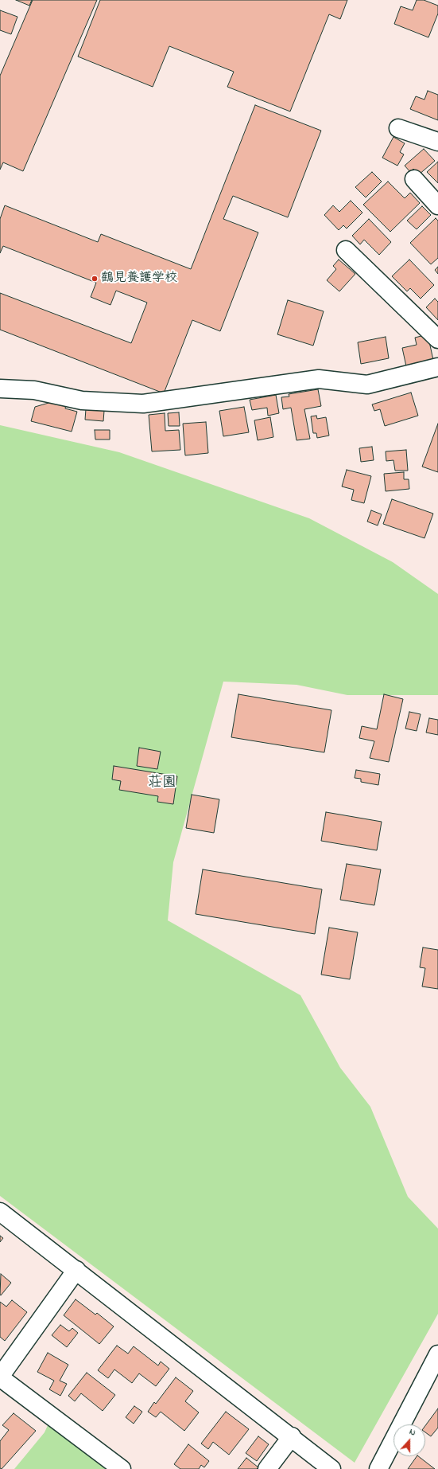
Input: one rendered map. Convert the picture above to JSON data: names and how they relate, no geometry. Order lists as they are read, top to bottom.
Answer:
{
  "districts": ["荘園"],
  "places": ["鶴見養護学校"],
  "north": "top"
}
